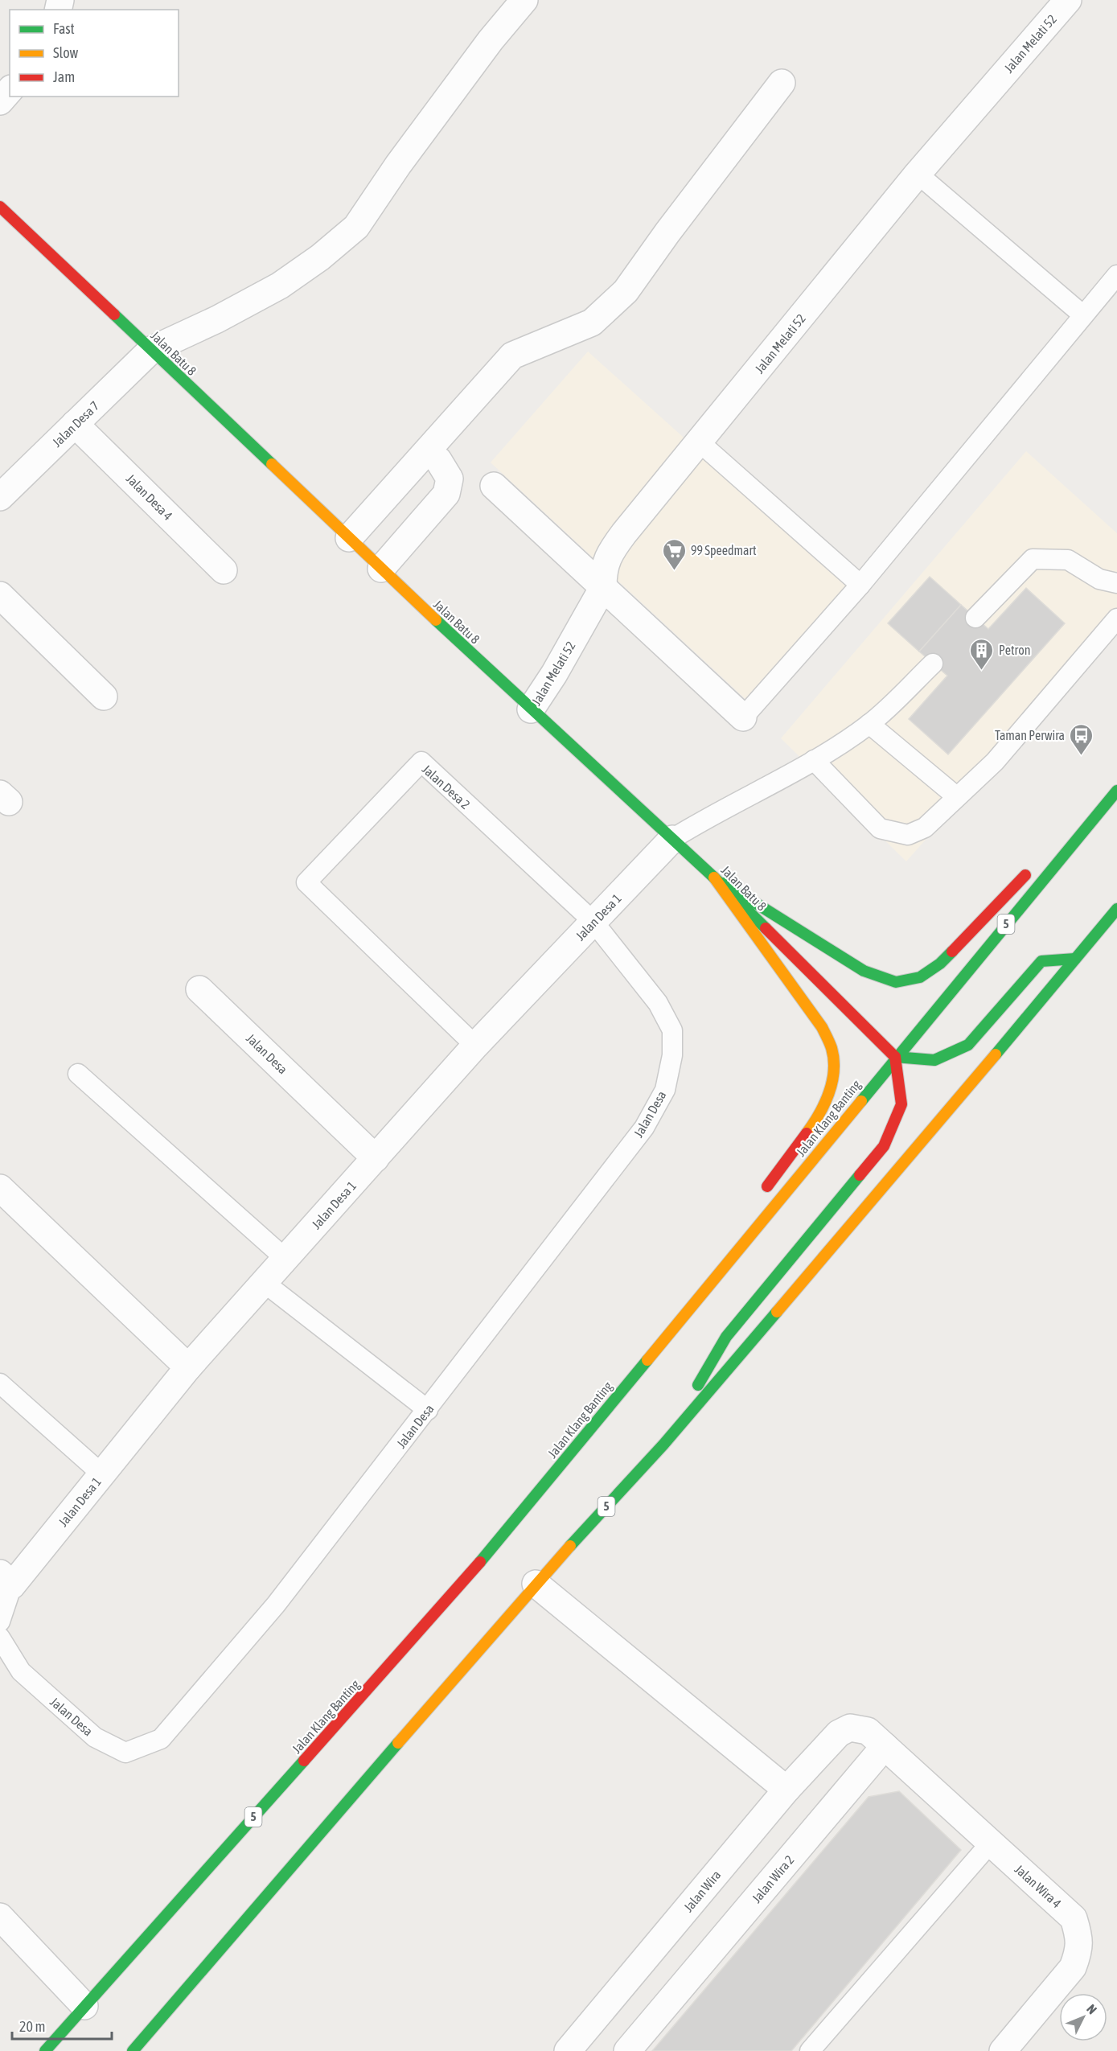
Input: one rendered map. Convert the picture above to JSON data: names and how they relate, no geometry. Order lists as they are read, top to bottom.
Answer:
{
  "streets": {
    "main road": ["Jalan Batu 8", "5", "Jalan Klang Banting"],
    "street": [
      "Jalan Melati 52",
      "Jalan Desa 7",
      "Jalan Desa 4",
      "Jalan Desa 1",
      "Jalan Desa",
      "Jalan Wira 2",
      "Jalan Wira 4",
      "Jalan Wira"
    ],
    "lane": ["Jalan Desa 2"]
  },
  "crossings": [
    ["Jalan Melati 52", "Jalan Batu 8"],
    ["Jalan Batu 8", "Jalan Desa 7"],
    ["Jalan Batu 8", "Jalan Desa 1"],
    ["Jalan Batu 8", "Jalan Klang Banting"],
    ["Jalan Desa 7", "Jalan Desa 4"],
    ["Jalan Desa 2", "Jalan Desa 1"],
    ["Jalan Desa 2", "Jalan Desa"],
    ["Jalan Desa 1", "Jalan Desa"],
    ["Jalan Wira 2", "Jalan Wira 4"],
    ["Jalan Wira 2", "Jalan Wira"],
    ["Jalan Wira 4", "Jalan Wira"]
  ],
  "places": {
    "supermarket": ["99 Speedmart"],
    "building": ["Petron"],
    "bus stop": ["Taman Perwira"]
  },
  "legend": ["Fast", "Slow", "Jam"],
  "scale_bar": "20 m",
  "north": "top right"
}
